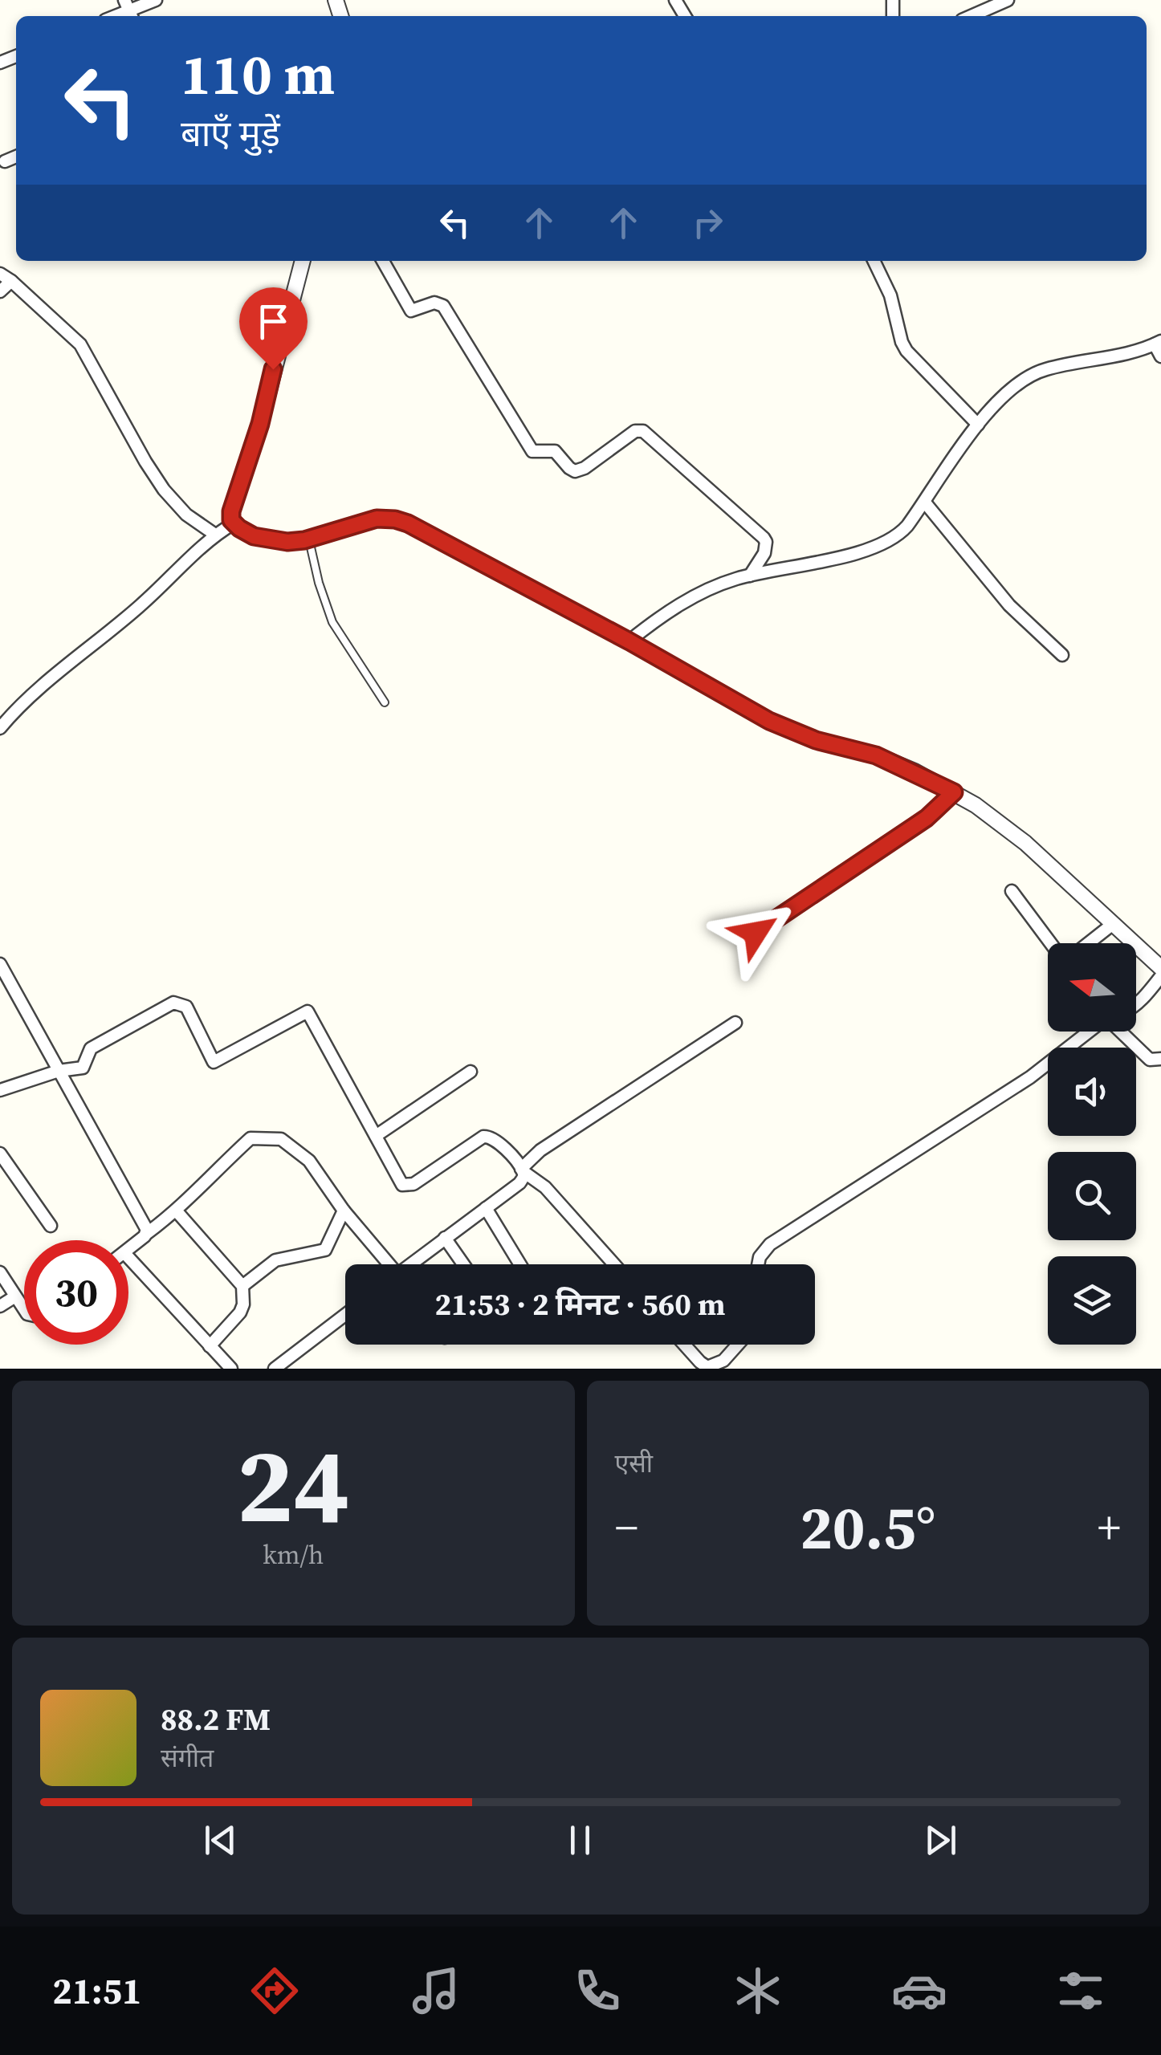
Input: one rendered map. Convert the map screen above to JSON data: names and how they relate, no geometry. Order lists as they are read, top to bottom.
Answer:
{
  "north": "left",
  "page": {
    "turn": ["110 m", "बाएँ मुड़ें"],
    "limit": "30",
    "trip": "21:53 · 2 मिनट · 560 m",
    "tile": [
      ["24", "km/h"],
      "एसी"
    ],
    "heat": ["−", "20.5°", "+"],
    "song": ["88.2 FM", "संगीत"],
    "tabs": "21:51"
  }
}
